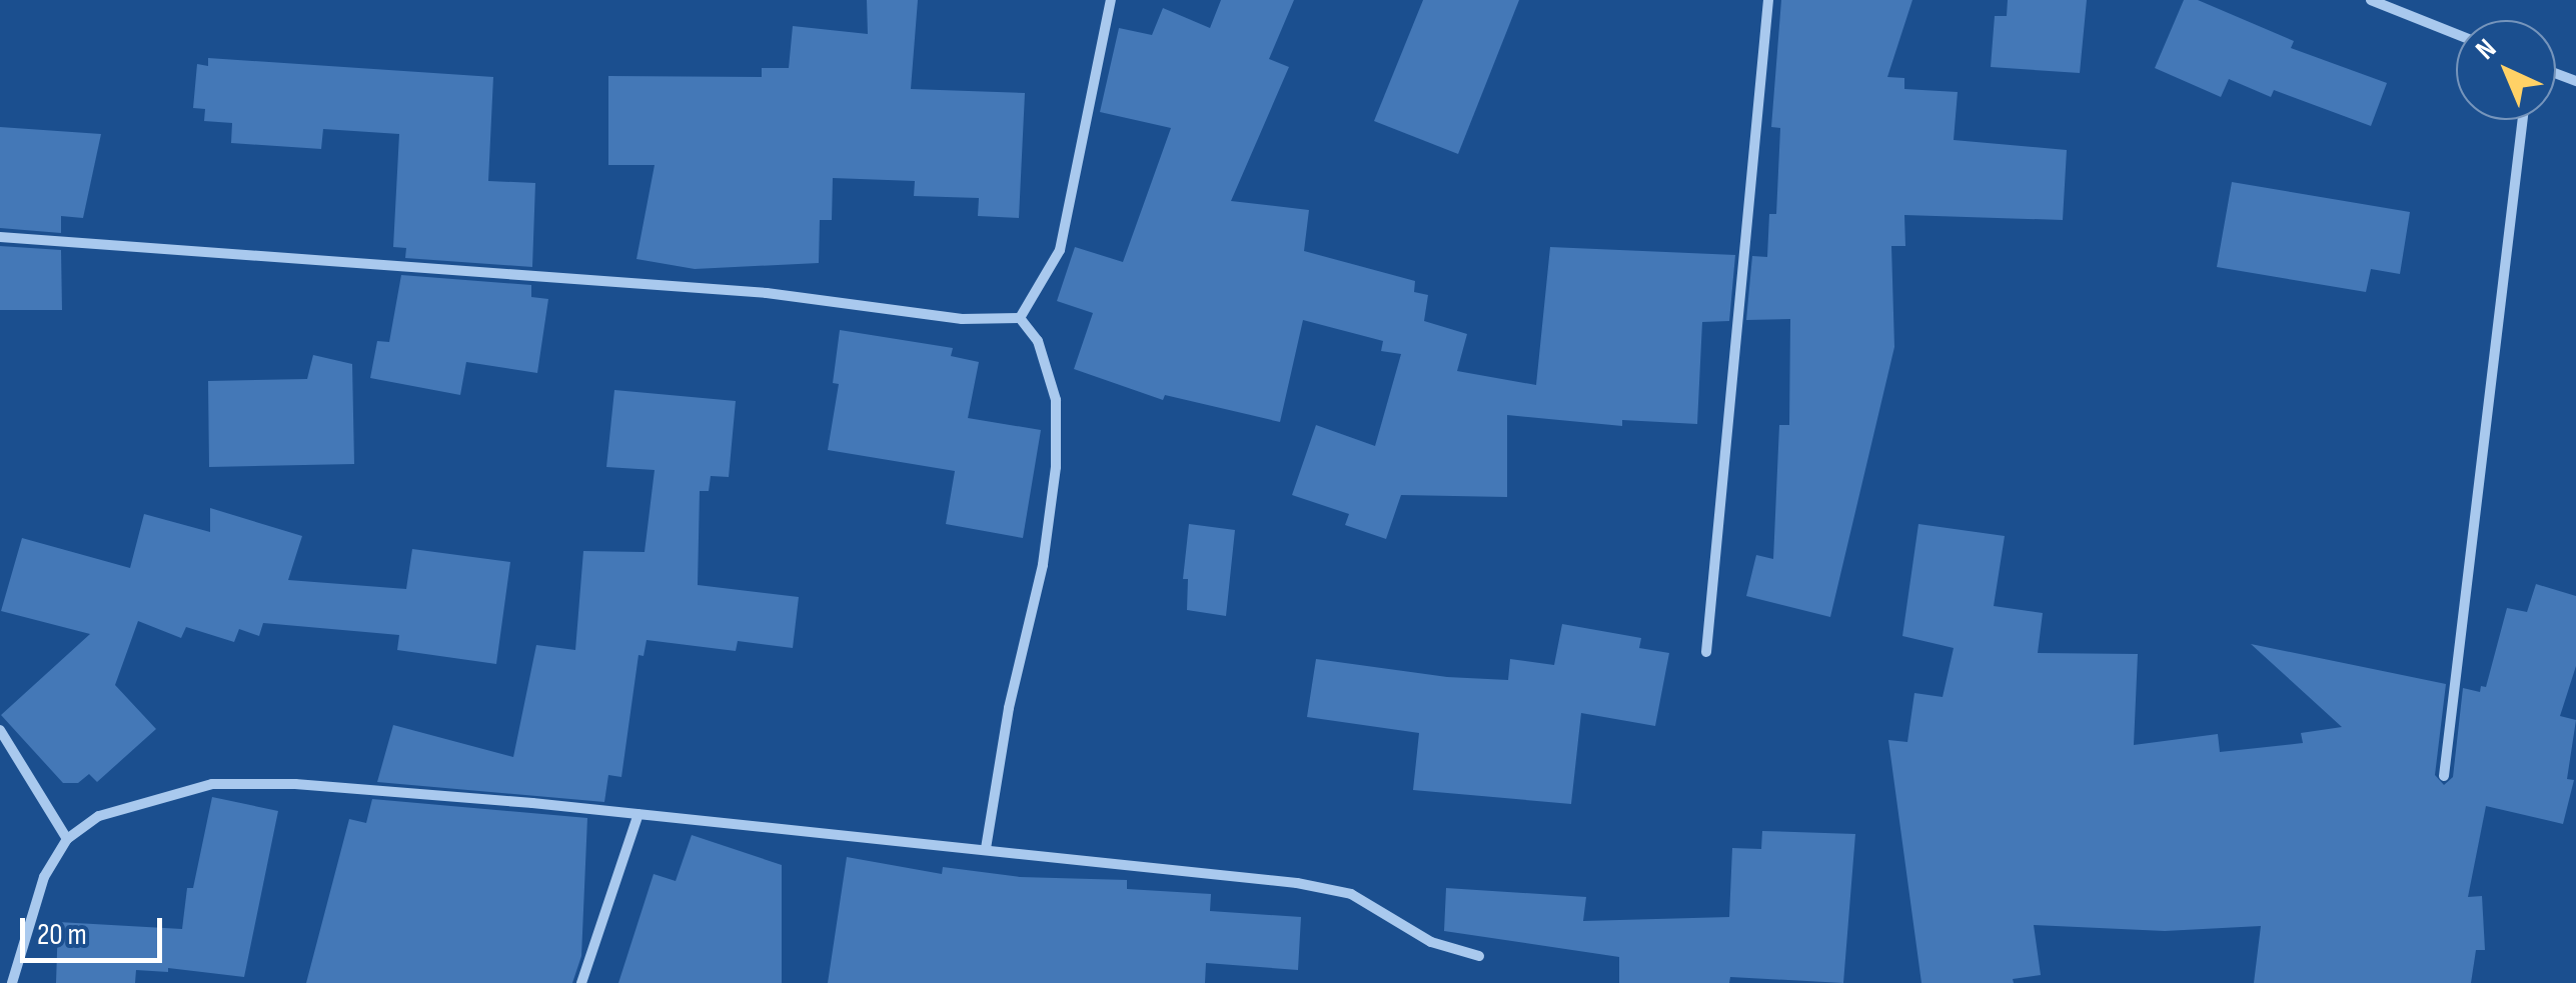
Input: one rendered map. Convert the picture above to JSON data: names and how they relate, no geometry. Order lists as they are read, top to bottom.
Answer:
{
  "scale_bar": "20 m",
  "north": "top left"
}
